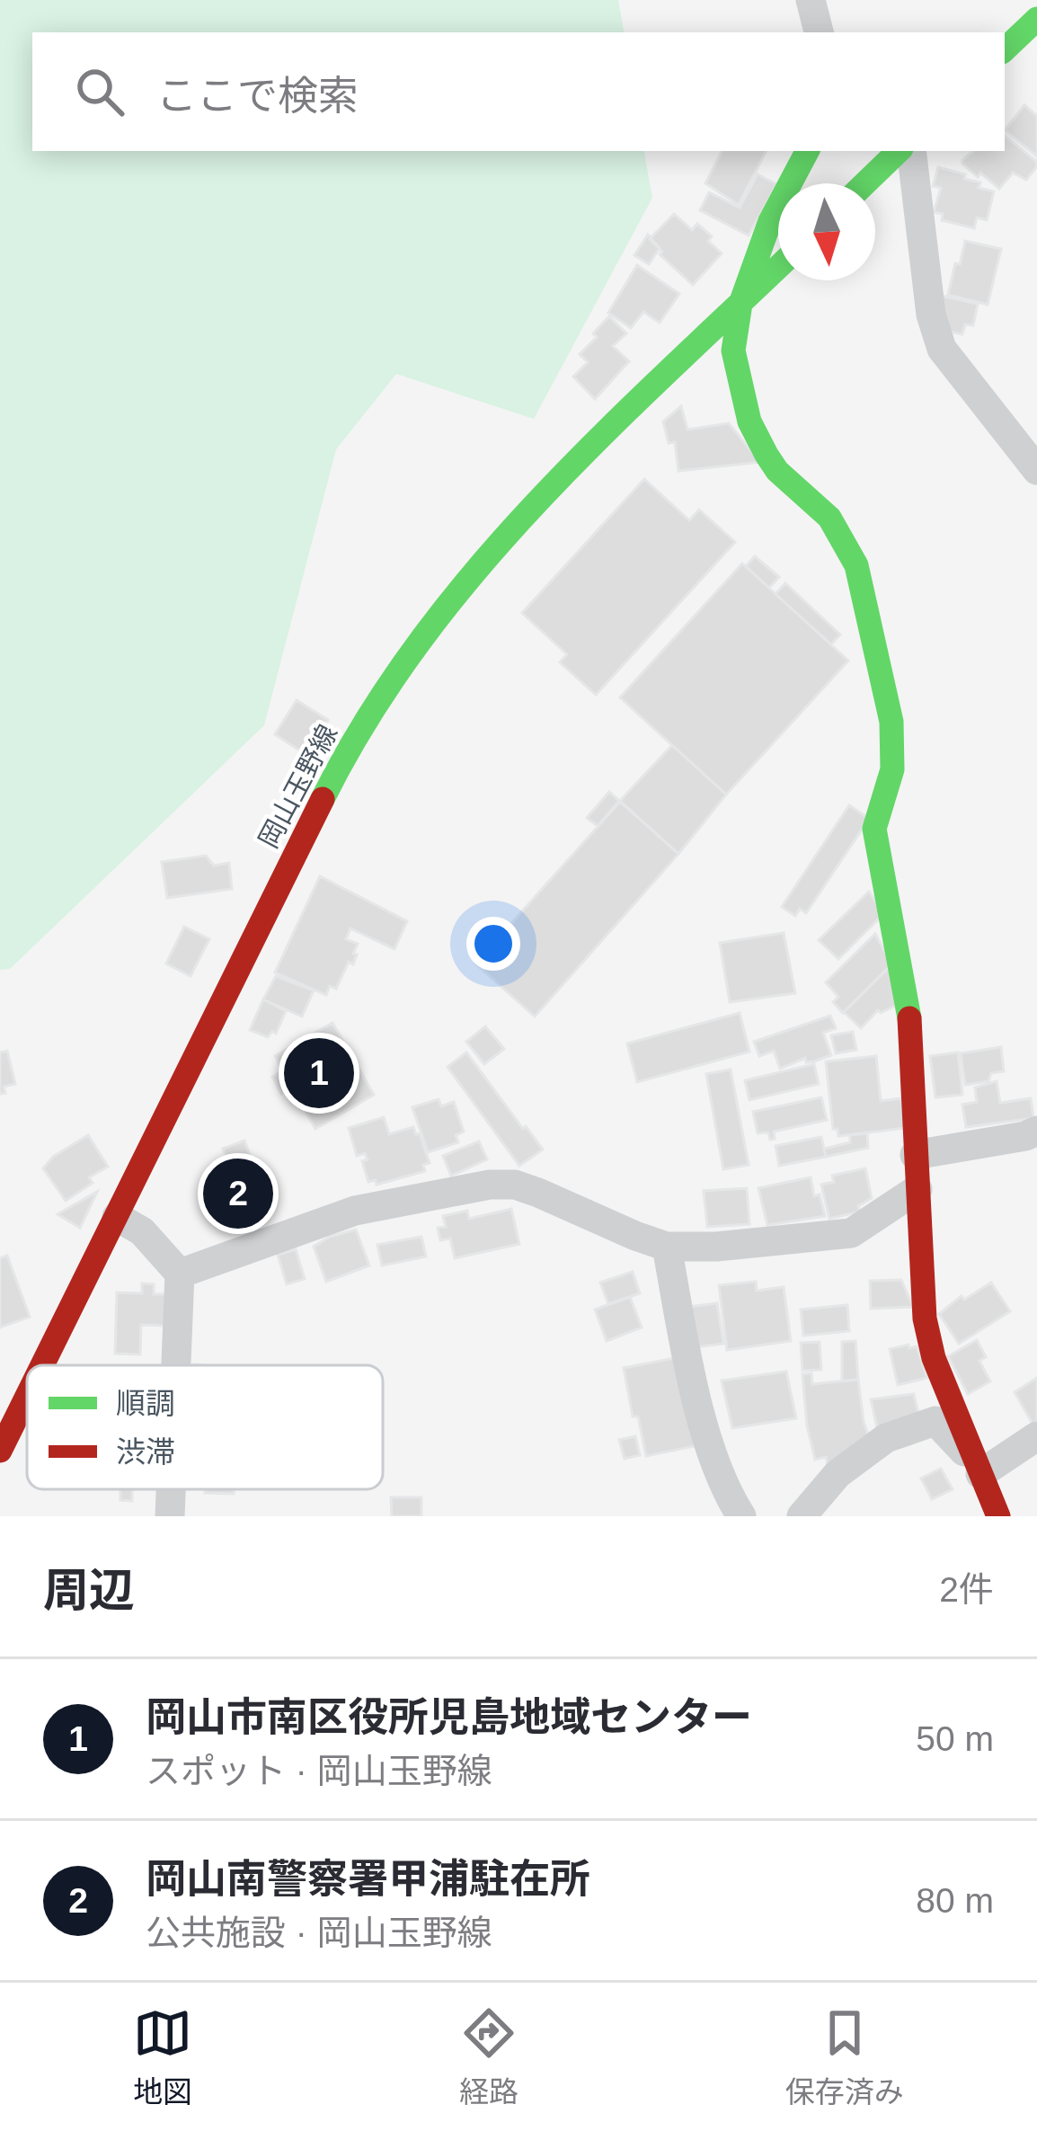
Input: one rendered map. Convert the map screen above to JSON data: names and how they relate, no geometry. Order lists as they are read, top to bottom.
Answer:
{
  "streets": {
    "main road": ["岡山玉野線"]
  },
  "legend": ["順調", "渋滞"],
  "north": "bottom",
  "page": {
    "search": "ここで検索",
    "pins": ["1", "2"],
    "heading": ["周辺", "2件"],
    "list": [
      {
        "mark": "1",
        "name": "岡山市南区役所児島地域センター",
        "note": "スポット · 岡山玉野線",
        "value": "50 m"
      },
      {
        "mark": "2",
        "name": "岡山南警察署甲浦駐在所",
        "note": "公共施設 · 岡山玉野線",
        "value": "80 m"
      }
    ],
    "nav": ["地図", "経路", "保存済み"]
  }
}
